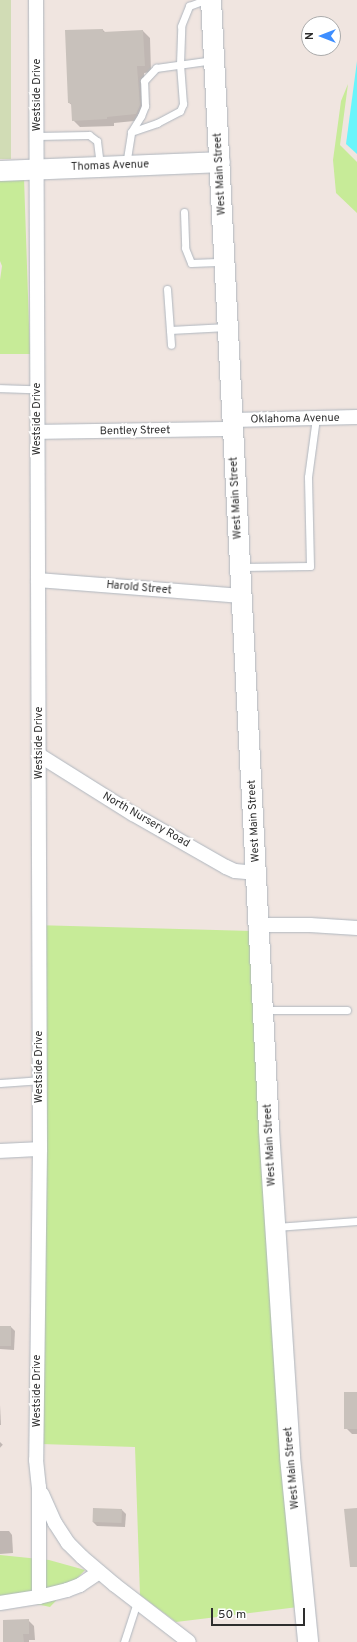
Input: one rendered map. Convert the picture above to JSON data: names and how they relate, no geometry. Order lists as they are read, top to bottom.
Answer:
{
  "streets": {
    "main road": ["Thomas Avenue", "West Main Street"],
    "street": [
      "Westside Drive",
      "Oklahoma Avenue",
      "Bentley Street",
      "Harold Street",
      "North Nursery Road"
    ]
  },
  "crossings": [
    ["Westside Drive", "Thomas Avenue"],
    ["Westside Drive", "Bentley Street"],
    ["Westside Drive", "Harold Street"],
    ["Westside Drive", "North Nursery Road"],
    ["Thomas Avenue", "West Main Street"],
    ["West Main Street", "Oklahoma Avenue"],
    ["West Main Street", "Bentley Street"],
    ["West Main Street", "Harold Street"],
    ["West Main Street", "North Nursery Road"],
    ["Oklahoma Avenue", "Bentley Street"]
  ],
  "scale_bar": "50 m",
  "north": "left"
}
